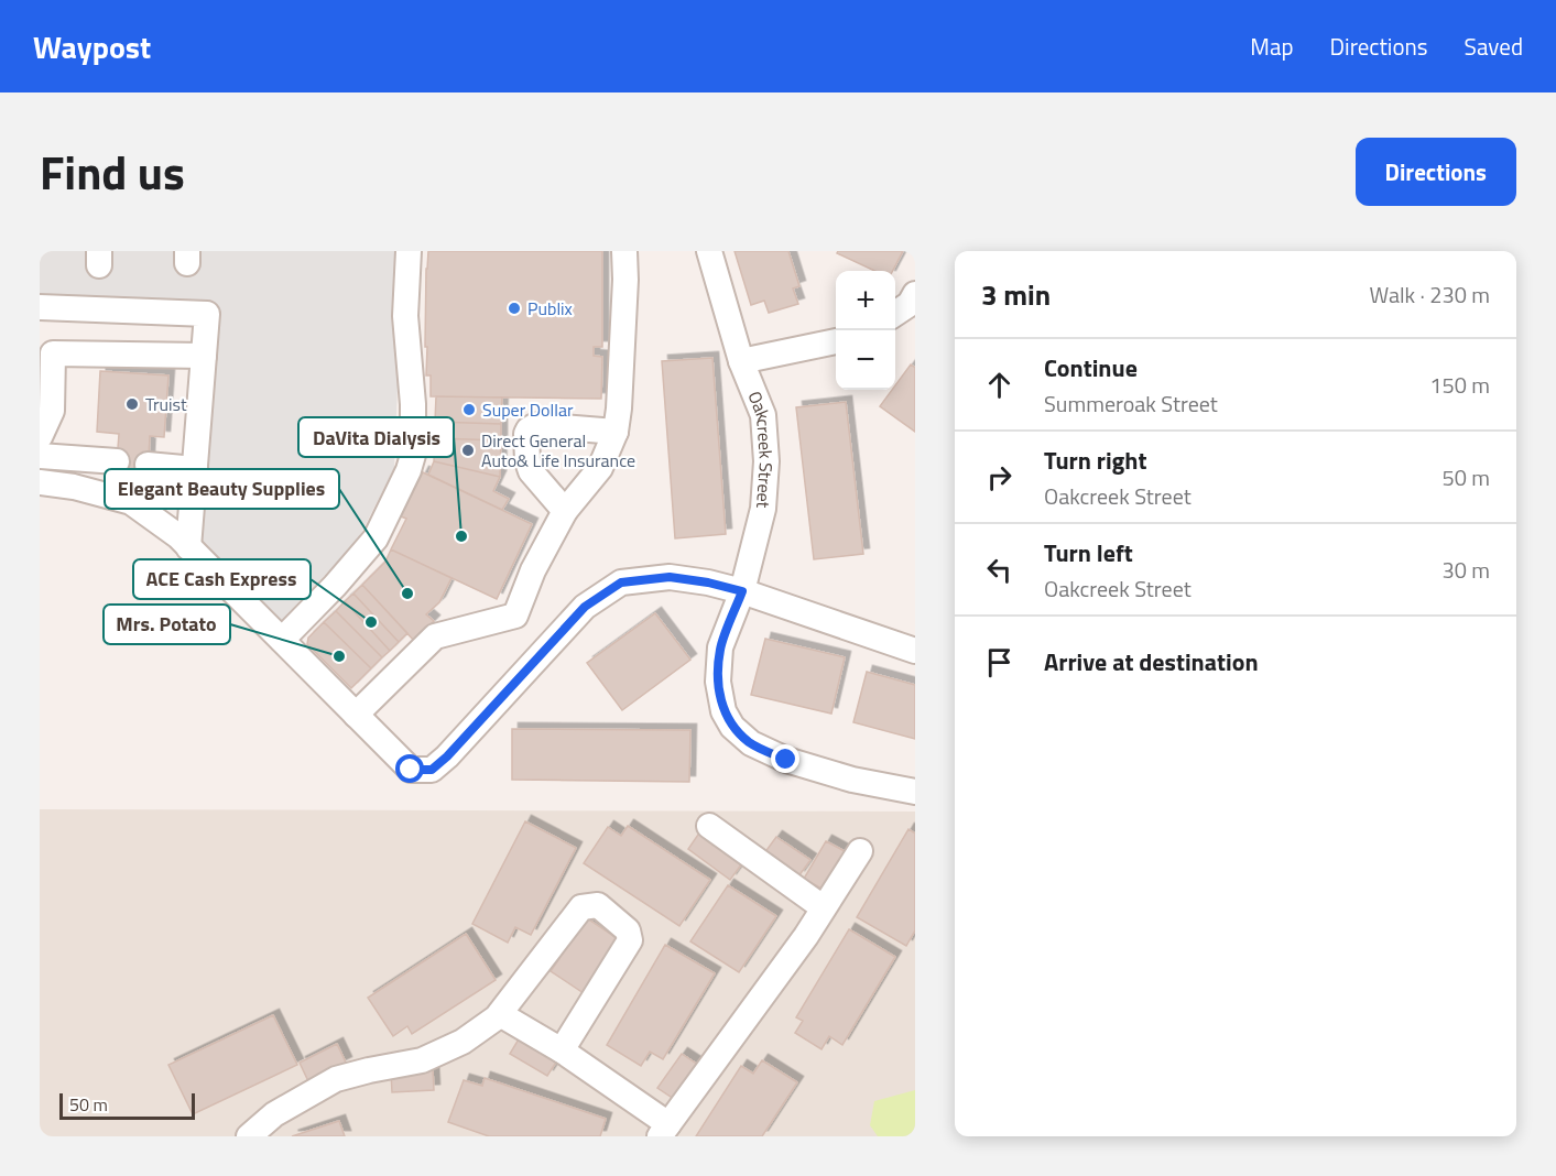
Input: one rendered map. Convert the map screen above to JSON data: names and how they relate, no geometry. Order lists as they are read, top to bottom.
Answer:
{
  "streets": {
    "street": ["Oakcreek Street"]
  },
  "places": [
    "Publix",
    "Truist",
    "Super Dollar",
    "Direct General Auto& Life Insurance",
    "DaVita Dialysis",
    "Elegant Beauty Supplies",
    "ACE Cash Express",
    "Mrs. Potato"
  ],
  "scale_bar": "50 m",
  "page": {
    "header": "Waypost",
    "nav": ["Map", "Directions", "Saved"],
    "title": "Find us",
    "buttons": "Directions",
    "heading": ["3 min", "Walk · 230 m"],
    "map_buttons": ["+", "−"],
    "list": [
      ["Continue", "Summeroak Street", "150 m"],
      ["Turn right", "Oakcreek Street", "50 m"],
      ["Turn left", "Oakcreek Street", "30 m"],
      "Arrive at destination"
    ],
    "scale": "50 m"
  }
}
